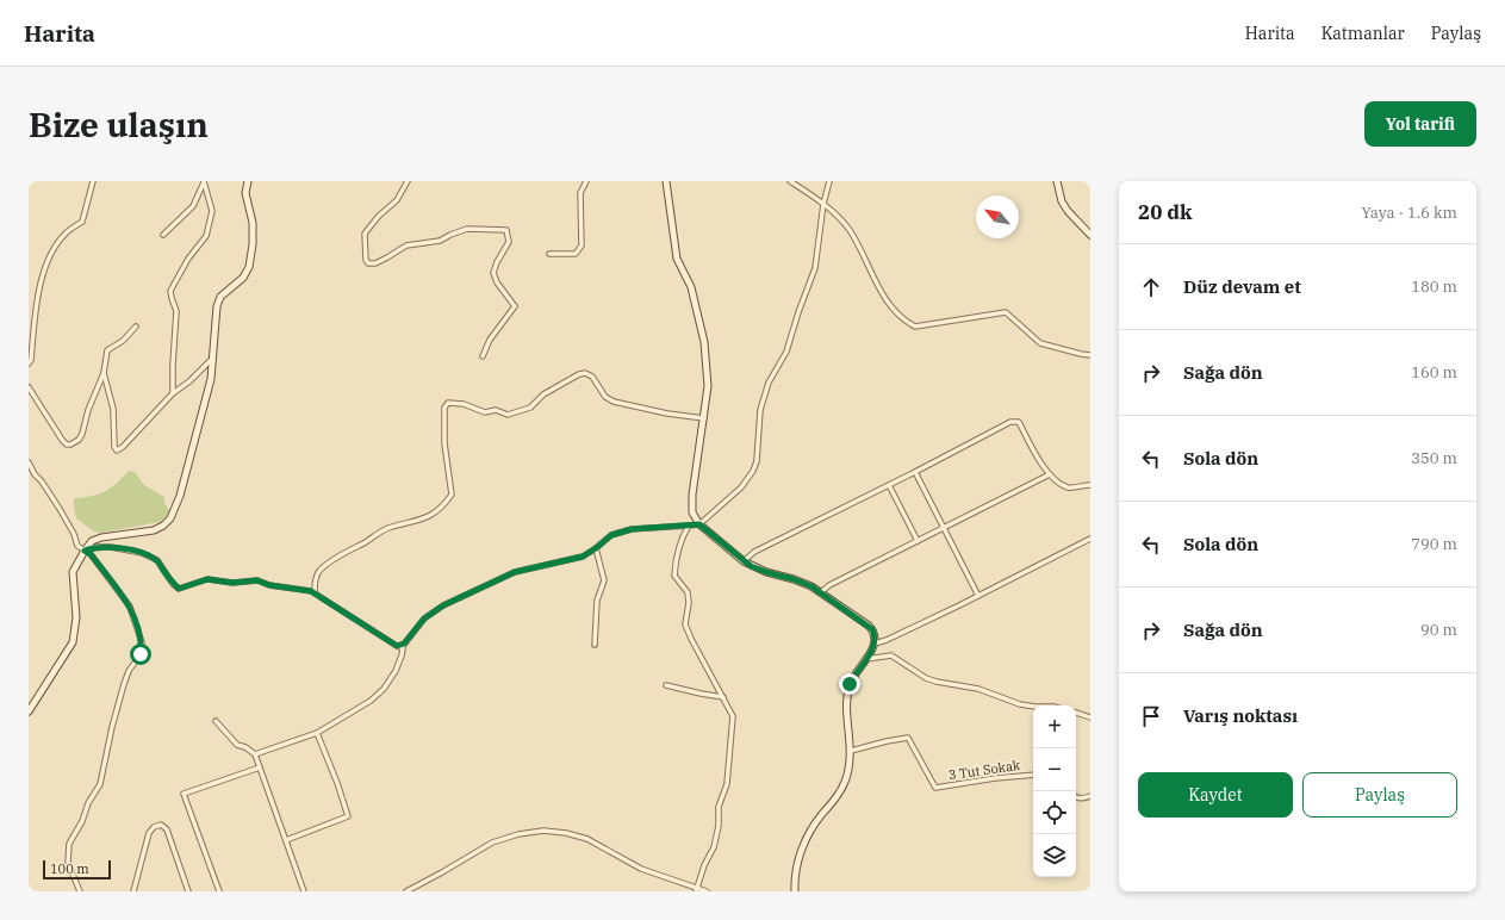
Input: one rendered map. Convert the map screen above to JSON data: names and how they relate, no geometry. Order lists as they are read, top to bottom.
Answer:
{
  "streets": {
    "street": ["3 Tut Sokak"]
  },
  "scale_bar": "100 m",
  "north": "top left",
  "page": {
    "header": "Harita",
    "nav": ["Harita", "Katmanlar", "Paylaş"],
    "buttons": [
      "Yol tarifi",
      ["Kaydet", "Paylaş"]
    ],
    "title": "Bize ulaşın",
    "heading": ["20 dk", "Yaya · 1.6 km"],
    "list": [
      ["Düz devam et", "180 m"],
      ["Sağa dön", "160 m"],
      ["Sola dön", "350 m"],
      ["Sola dön", "790 m"],
      ["Sağa dön", "90 m"],
      "Varış noktası"
    ],
    "map_buttons": ["+", "−"],
    "scale": "100 m"
  }
}
